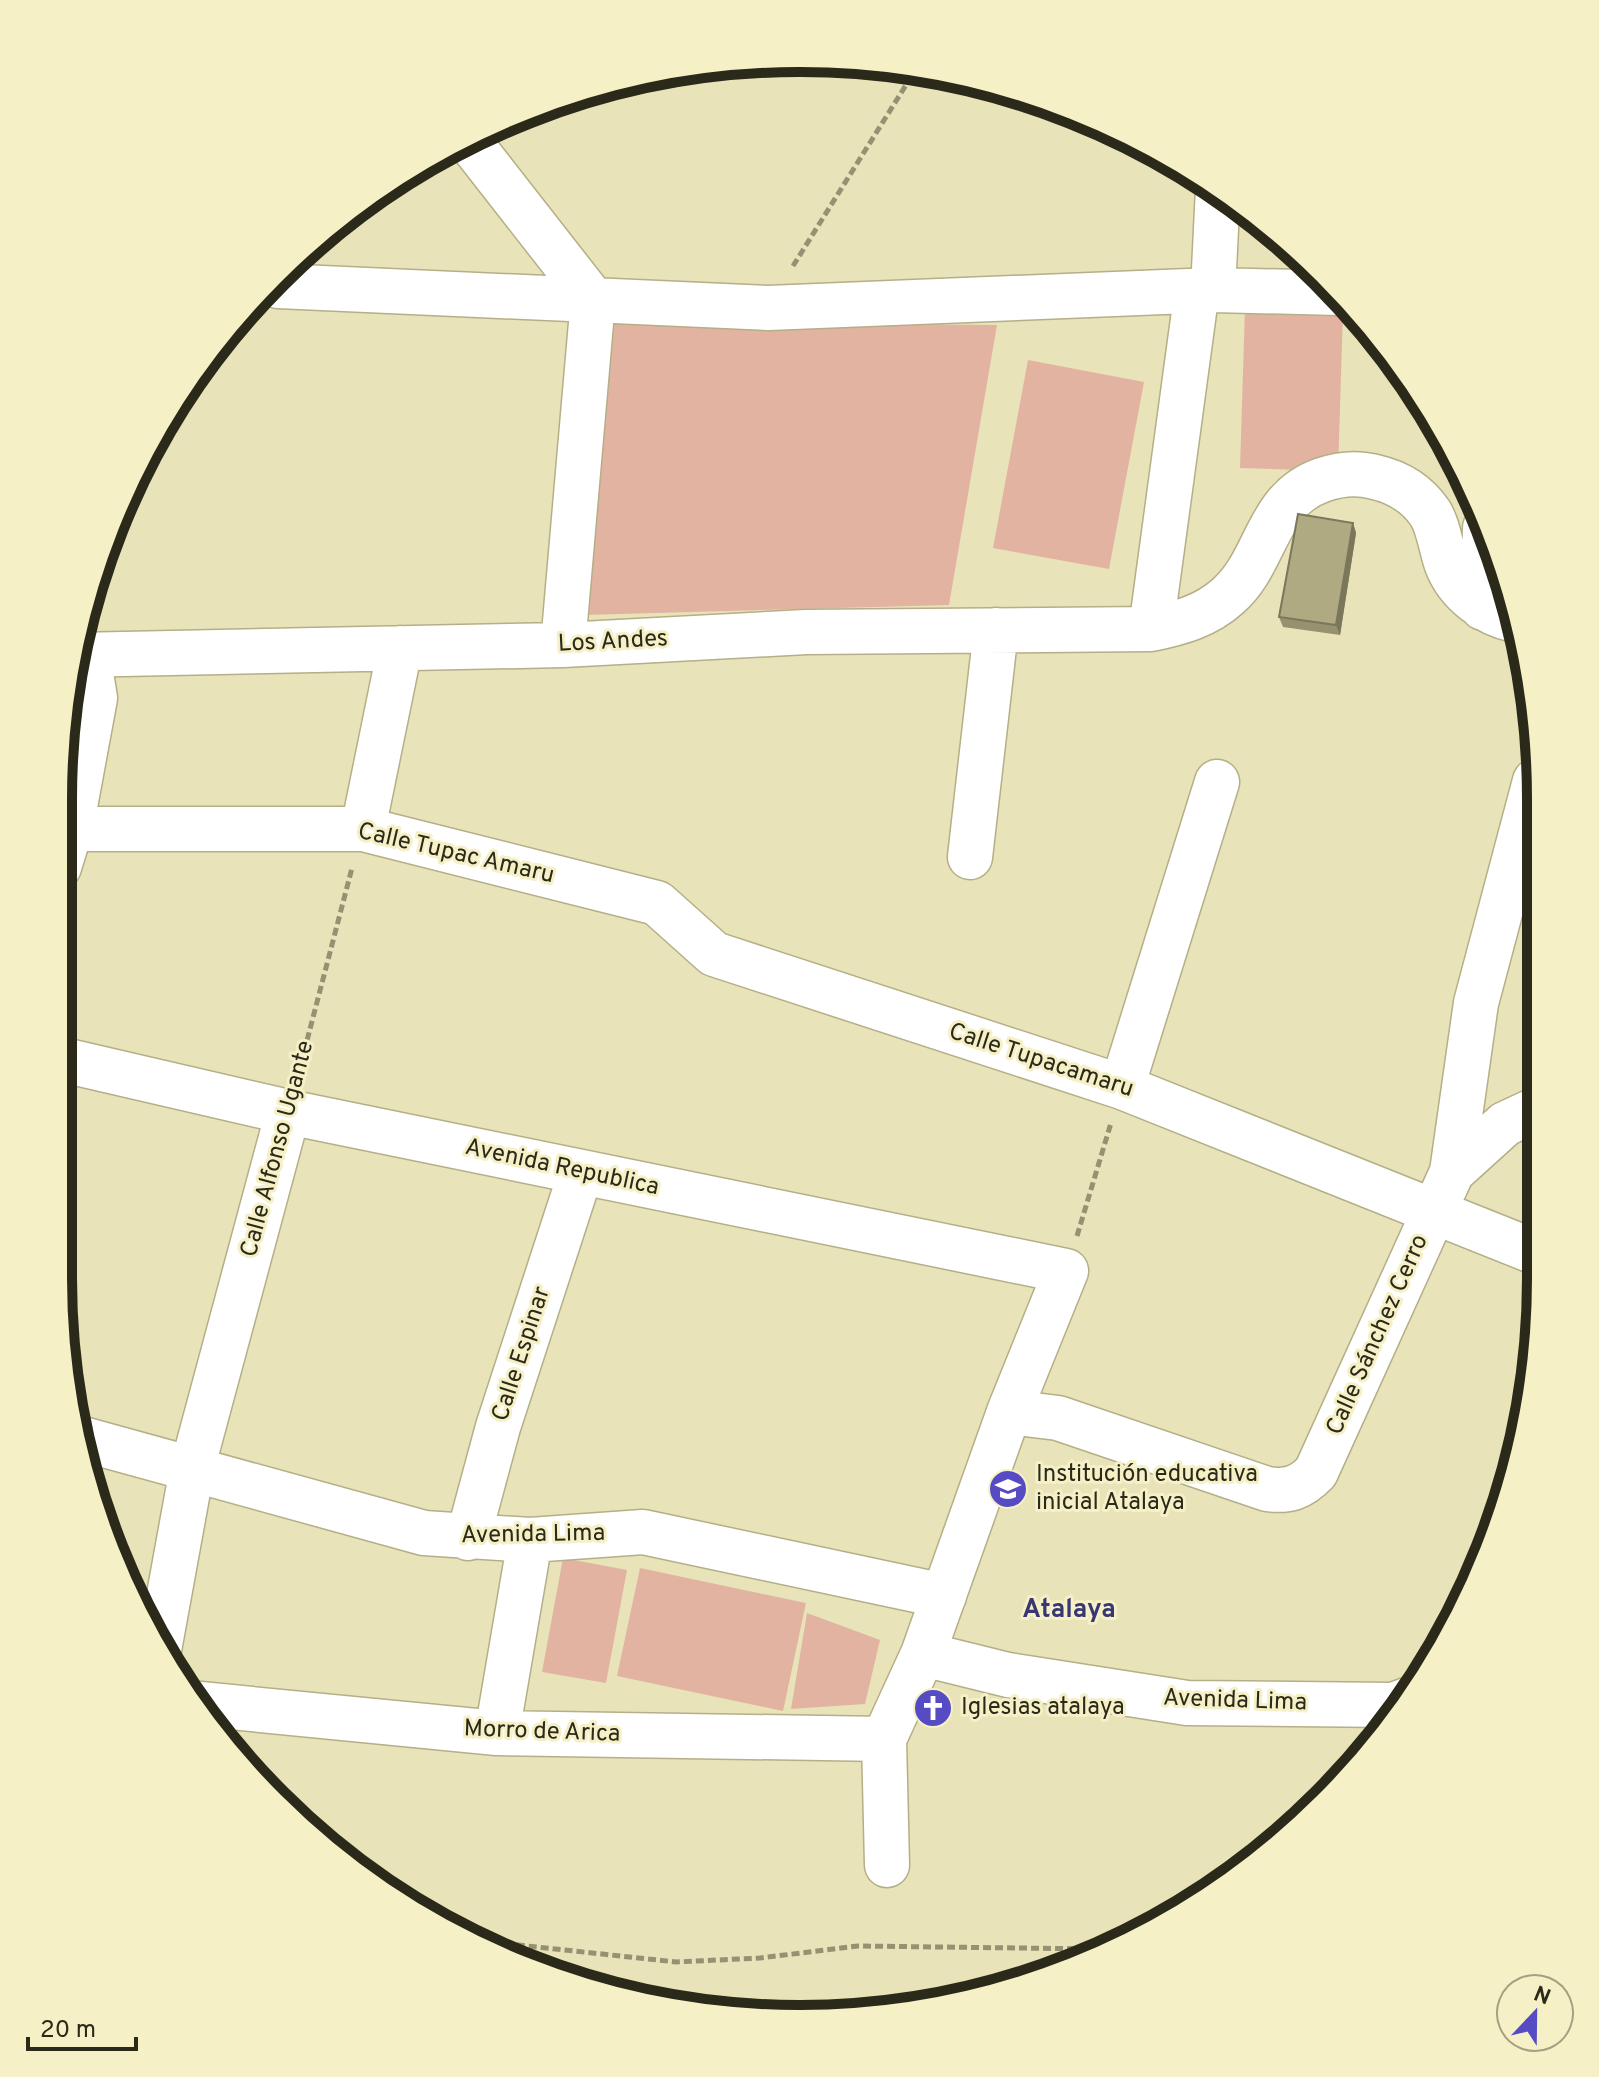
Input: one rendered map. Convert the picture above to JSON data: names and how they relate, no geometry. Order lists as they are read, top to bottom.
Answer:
{
  "streets": {
    "street": [
      "Los Andes",
      "Calle Tupac Amaru",
      "Calle Tupacamaru",
      "Calle Alfonso Ugante",
      "Avenida Republica",
      "Calle Sánchez Cerro",
      "Calle Espinar",
      "Avenida Lima",
      "Morro de Arica"
    ]
  },
  "crossings": [
    ["Calle Tupac Amaru", "Calle Tupacamaru"],
    ["Calle Tupac Amaru", "Calle Alfonso Ugante"],
    ["Calle Tupacamaru", "Calle Sánchez Cerro"],
    ["Calle Alfonso Ugante", "Avenida Republica"],
    ["Calle Alfonso Ugante", "Avenida Lima"],
    ["Avenida Republica", "Calle Espinar"],
    ["Calle Espinar", "Avenida Lima"]
  ],
  "districts": ["Atalaya"],
  "places": {
    "school or university": ["Institución educativa inicial Atalaya"],
    "church": ["Iglesias atalaya"]
  },
  "scale_bar": "20 m",
  "north": "top"
}
